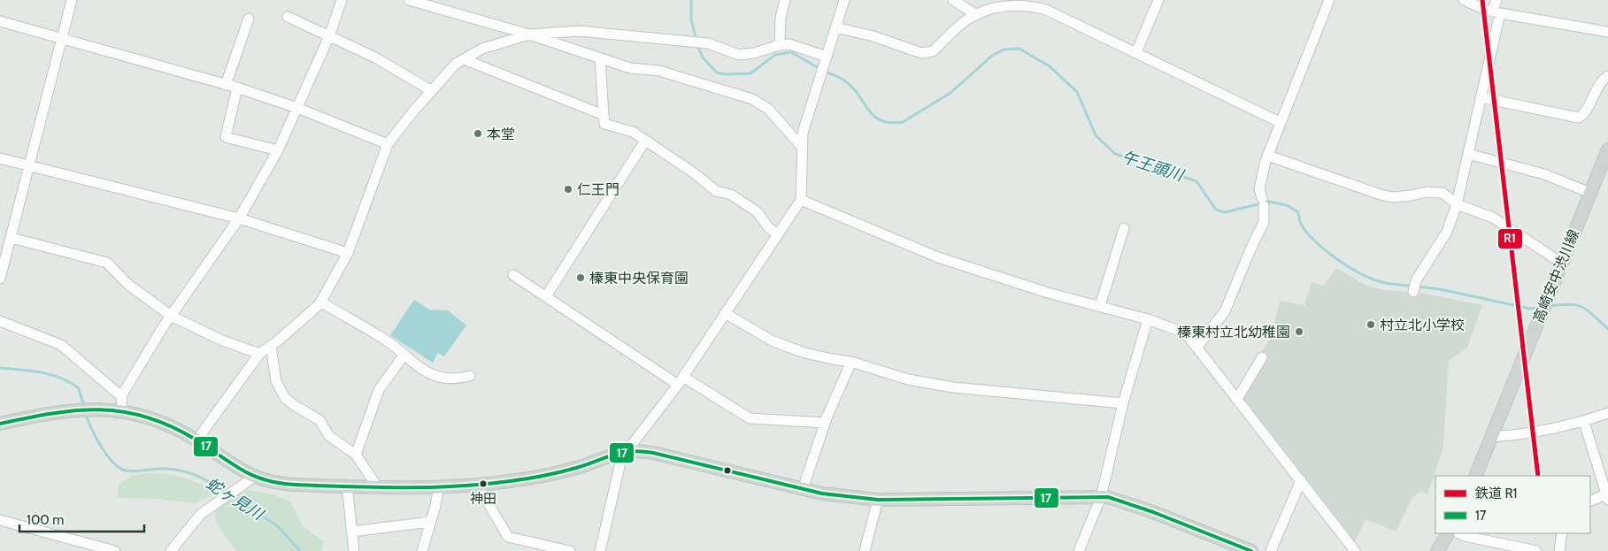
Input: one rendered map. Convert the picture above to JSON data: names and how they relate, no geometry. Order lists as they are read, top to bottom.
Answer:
{
  "streets": {
    "main road": ["高崎安中渋川線"]
  },
  "water": ["午王頭川", "蛇ヶ見川"],
  "places": [
    "本堂",
    "仁王門",
    "榛東中央保育園",
    "村立北小学校",
    "榛東村立北幼稚園",
    "神田"
  ],
  "lines": ["rail line R1", "transit line 17"],
  "legend": ["鉄道 R1", "17"],
  "scale_bar": "100 m"
}
